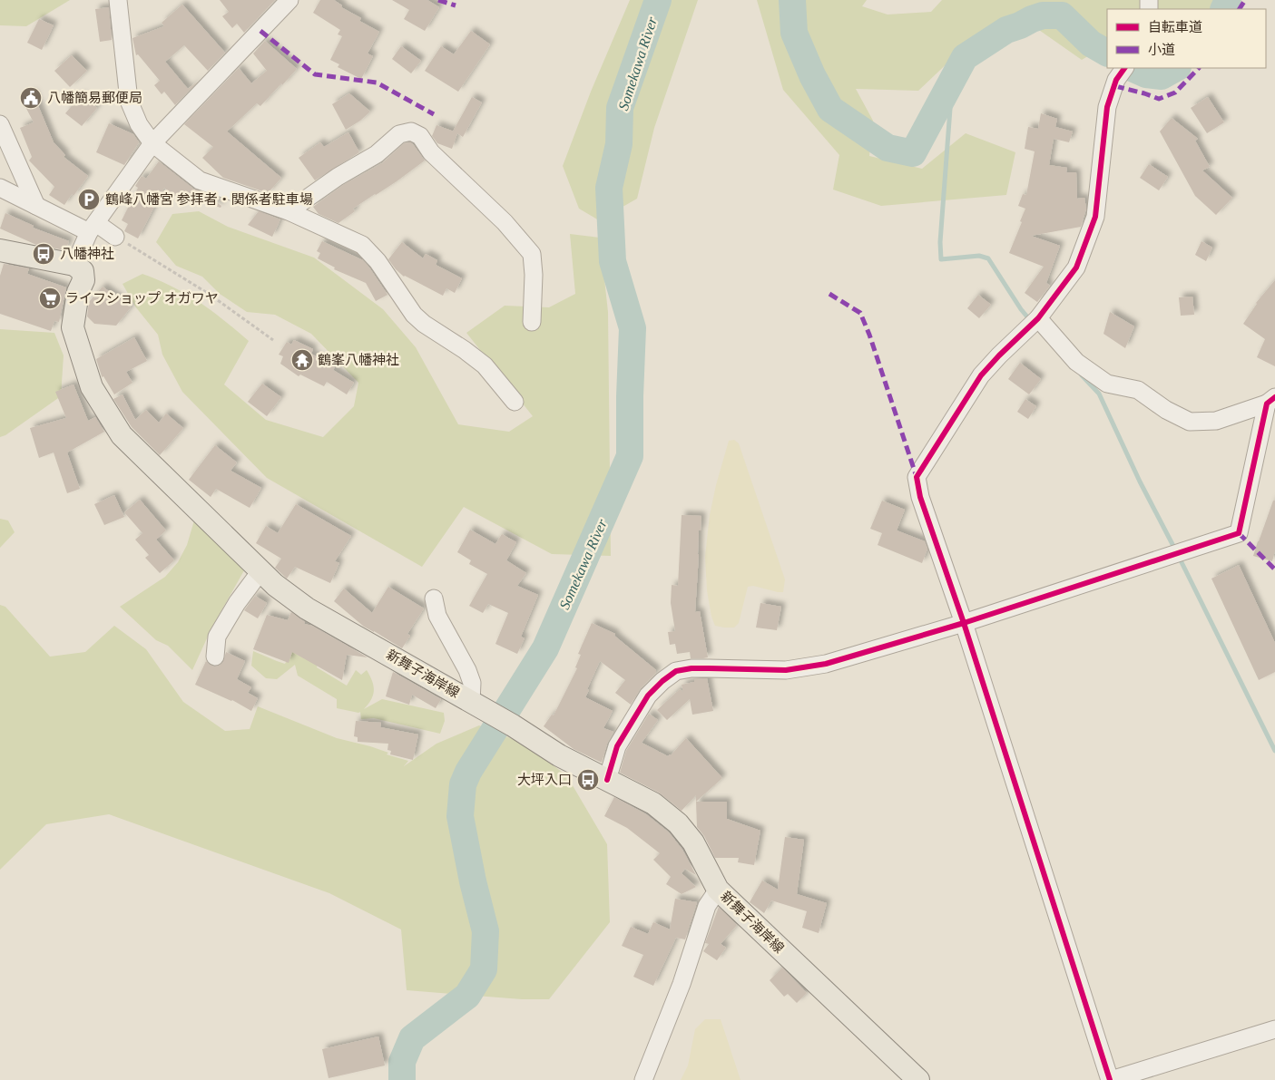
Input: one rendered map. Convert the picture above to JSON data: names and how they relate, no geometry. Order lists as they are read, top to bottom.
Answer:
{
  "streets": {
    "main road": ["新舞子海岸線"]
  },
  "water": ["Somekawa River"],
  "places": {
    "public building": ["八幡簡易郵便局"],
    "parking": ["鶴峰八幡宮 参拝者・関係者駐車場"],
    "bus stop": ["八幡神社", "大坪入口"],
    "supermarket": ["ライフショップ オガワヤ"],
    "temple": ["鶴峯八幡神社"]
  },
  "legend": ["自転車道", "小道"]
}
